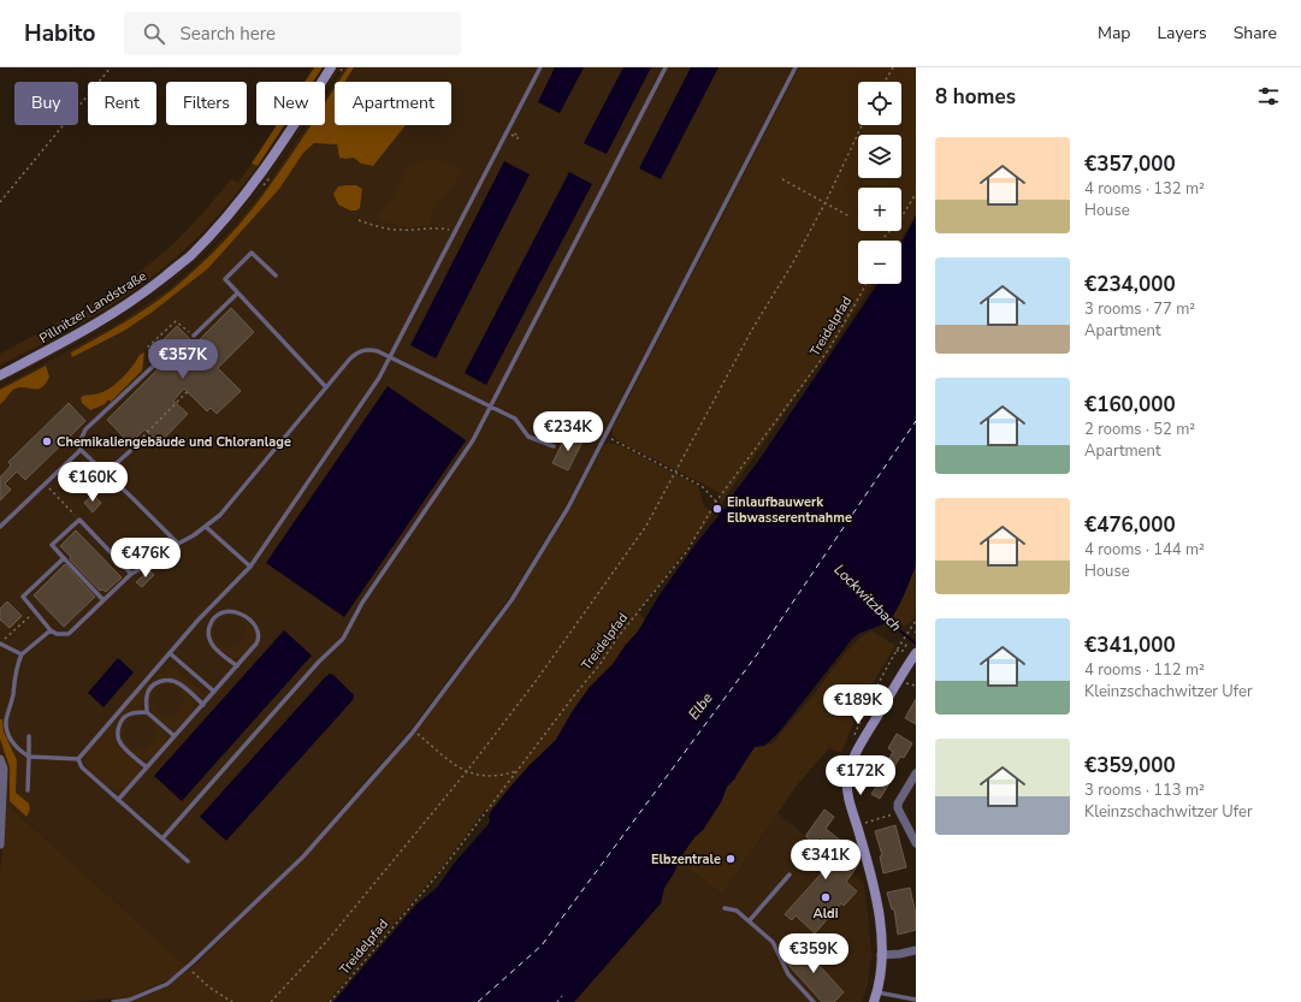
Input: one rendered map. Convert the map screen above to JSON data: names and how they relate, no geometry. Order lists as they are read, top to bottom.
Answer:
{
  "streets": {
    "main road": ["Pillnitzer Landstraße"],
    "path": ["Treidelpfad"]
  },
  "water": ["Lockwitzbach", "Elbe"],
  "places": [
    "Chemikaliengebäude und Chloranlage",
    "Einlaufbauwerk Elbwasserentnahme",
    "Elbzentrale",
    "Aldi"
  ],
  "page": {
    "header": "Habito",
    "search": "Search here",
    "nav": ["Map", "Layers", "Share"],
    "heading": "8 homes",
    "map_buttons": ["+", "−"],
    "chip": [
      "Buy",
      "Rent",
      "Filters",
      "New",
      "Apartment"
    ],
    "list": [
      {
        "name": "€357,000",
        "note": "4 rooms · 132 m² · House"
      },
      {
        "name": "€234,000",
        "note": "3 rooms · 77 m² · Apartment"
      },
      {
        "name": "€160,000",
        "note": "2 rooms · 52 m² · Apartment"
      },
      {
        "name": "€476,000",
        "note": "4 rooms · 144 m² · House"
      },
      {
        "name": "€341,000",
        "note": "4 rooms · 112 m² · Kleinzschachwitzer Ufer"
      },
      {
        "name": "€359,000",
        "note": "3 rooms · 113 m² · Kleinzschachwitzer Ufer"
      }
    ],
    "price": [
      "€357K",
      "€234K",
      "€160K",
      "€476K",
      "€189K",
      "€172K",
      "€341K",
      "€359K"
    ]
  }
}
